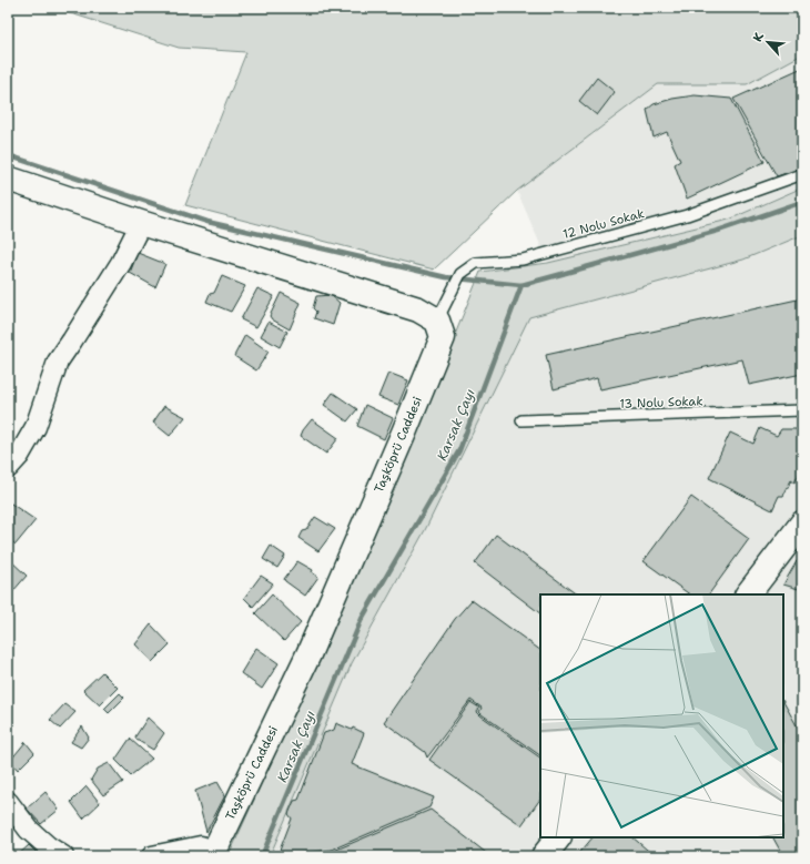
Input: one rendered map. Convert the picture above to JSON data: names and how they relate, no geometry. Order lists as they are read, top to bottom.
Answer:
{
  "streets": {
    "street": ["Taşköprü Caddesi"],
    "lane": ["12 Nolu Sokak", "13 Nolu Sokak"]
  },
  "crossings": [
    ["12 Nolu Sokak", "Taşköprü Caddesi"]
  ],
  "water": ["Karsak Çayı"],
  "north": "top left"
}
